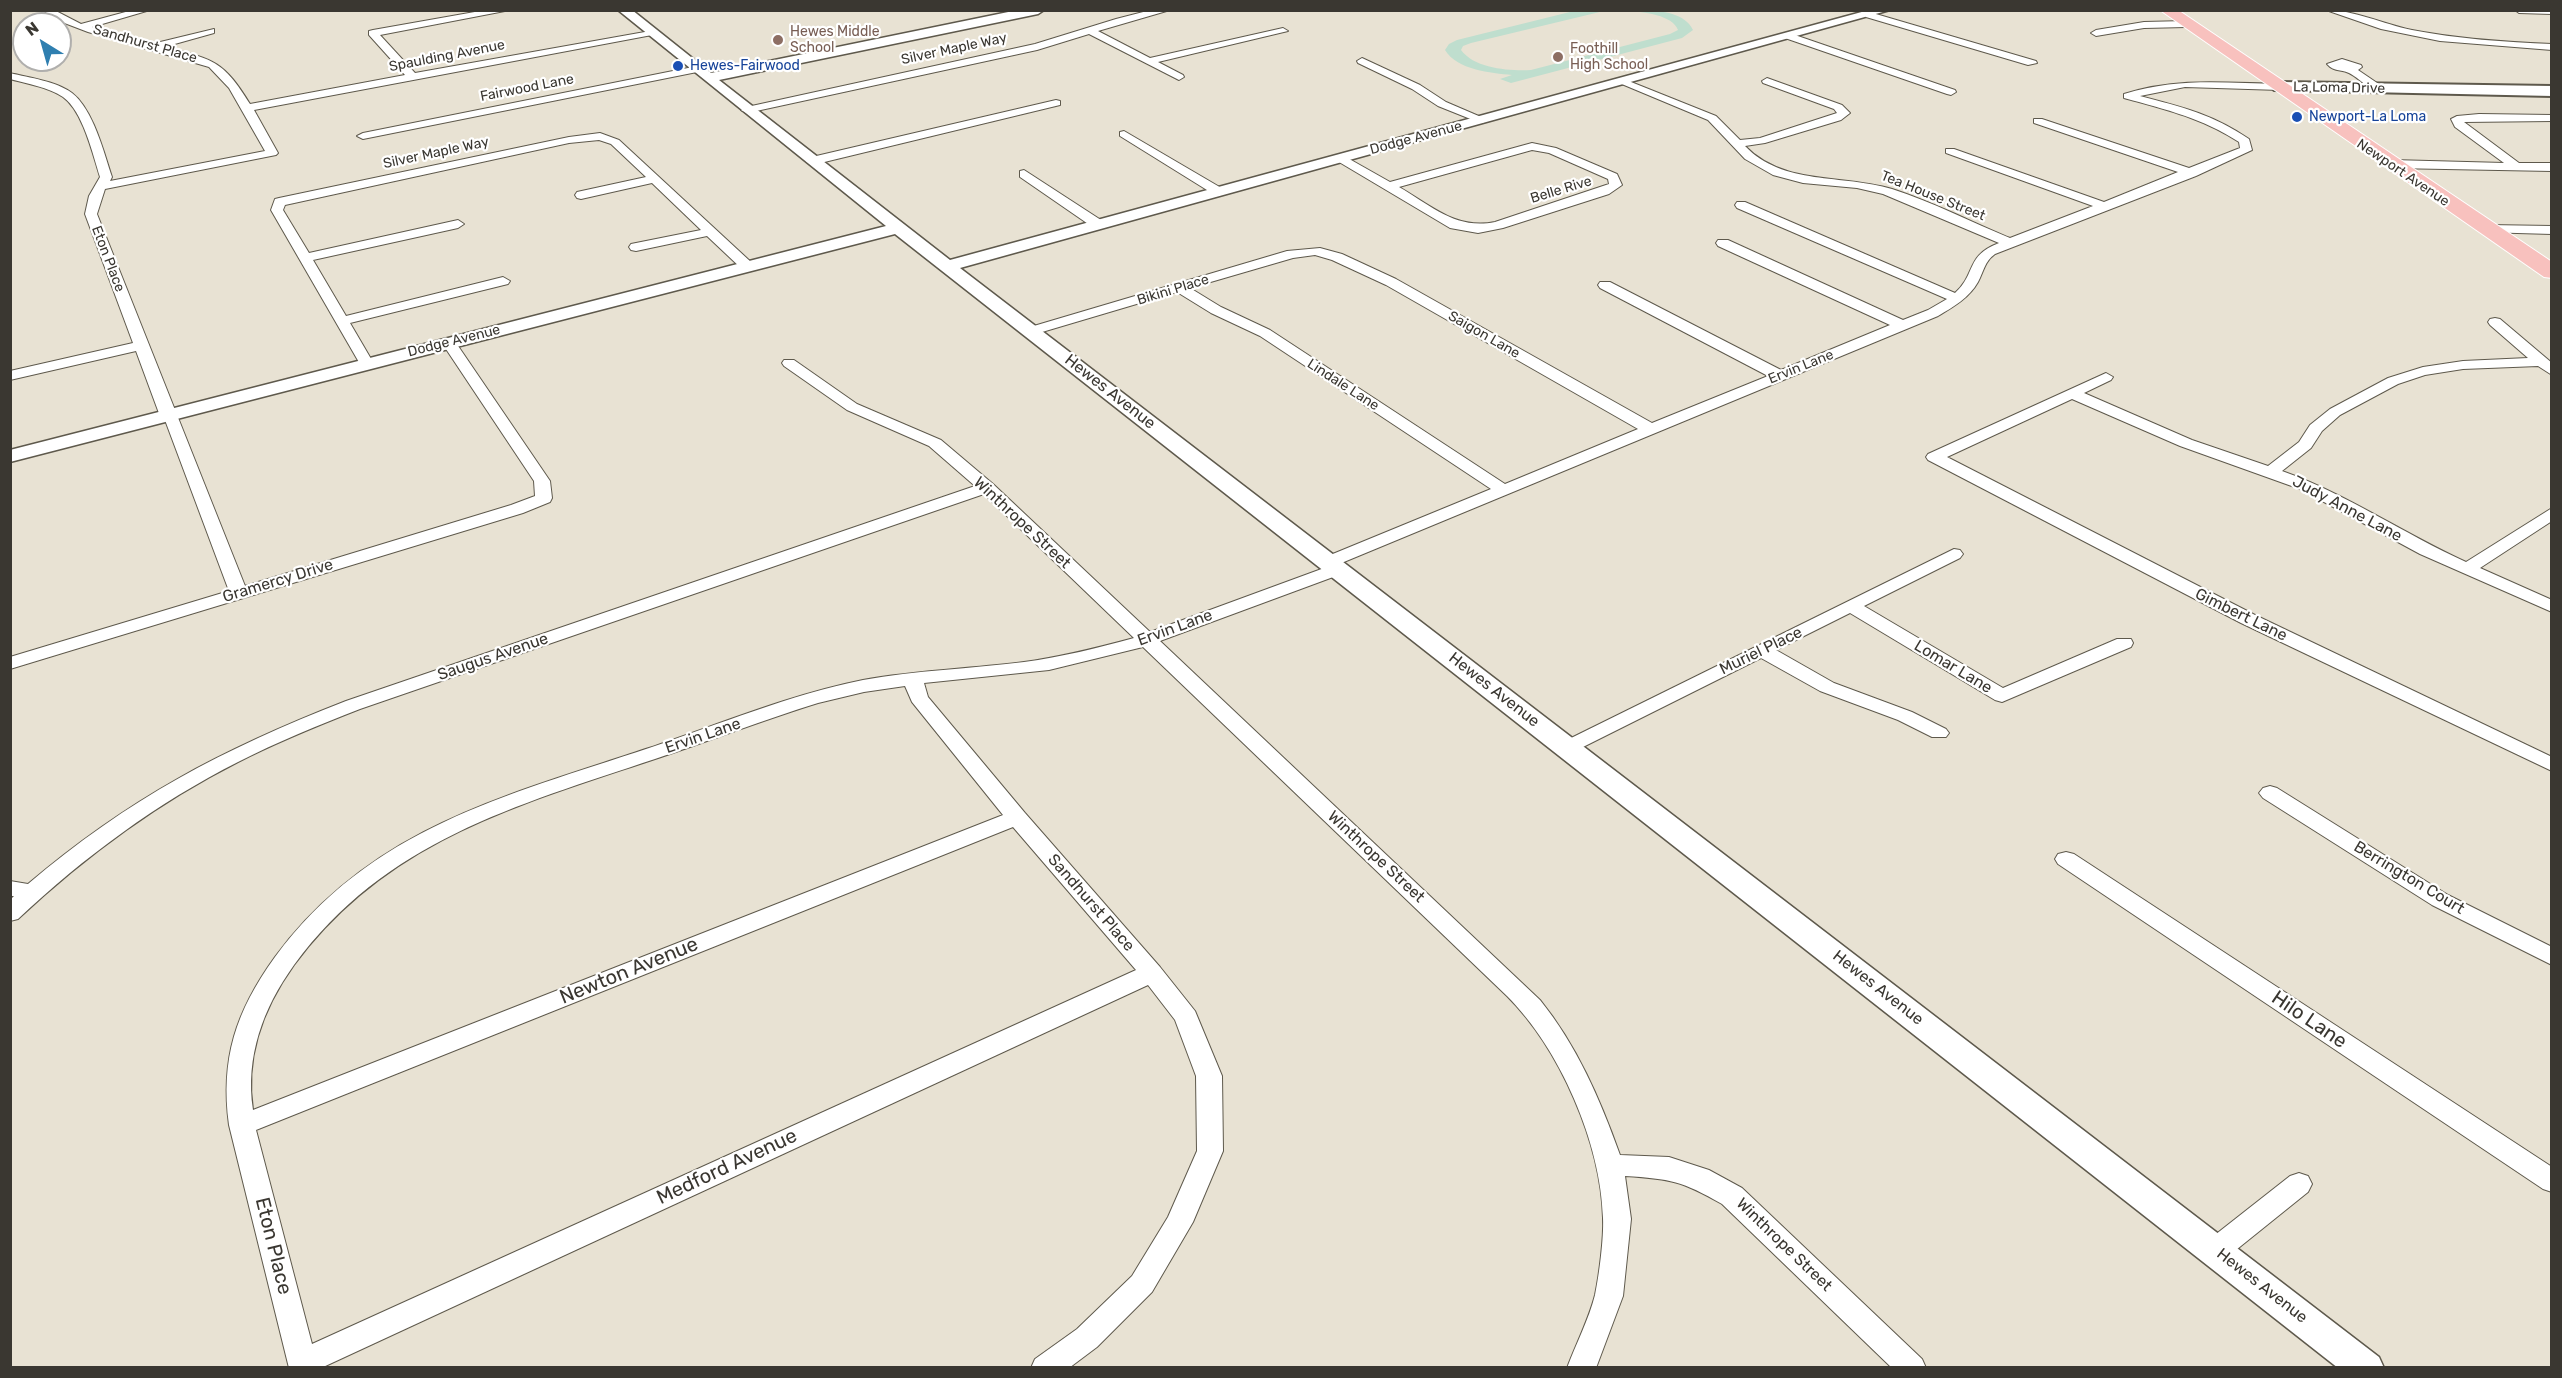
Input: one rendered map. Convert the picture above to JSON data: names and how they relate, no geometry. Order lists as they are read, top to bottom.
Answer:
{
  "streets": {
    "main road": ["La Loma Drive", "Newport Avenue"],
    "street": [
      "Sandhurst Place",
      "Silver Maple Way",
      "Spaulding Avenue",
      "Fairwood Lane",
      "Dodge Avenue",
      "Belle Rive",
      "Tea House Street",
      "Eton Place",
      "Bikini Place",
      "Saigon Lane",
      "Ervin Lane",
      "Lindale Lane",
      "Hewes Avenue",
      "Judy Anne Lane",
      "Winthrope Street",
      "Gramercy Drive",
      "Gimbert Lane",
      "Muriel Place",
      "Saugus Avenue",
      "Lomar Lane",
      "Berrington Court",
      "Newton Avenue",
      "Hilo Lane",
      "Medford Avenue"
    ]
  },
  "crossings": [
    ["Sandhurst Place", "Spaulding Avenue"],
    ["Sandhurst Place", "Eton Place"],
    ["Sandhurst Place", "Ervin Lane"],
    ["Sandhurst Place", "Newton Avenue"],
    ["Sandhurst Place", "Medford Avenue"],
    ["Silver Maple Way", "Hewes Avenue"],
    ["Spaulding Avenue", "Hewes Avenue"],
    ["Fairwood Lane", "Hewes Avenue"],
    ["La Loma Drive", "Newport Avenue"],
    ["La Loma Drive", "Ervin Lane"],
    ["Dodge Avenue", "Belle Rive"],
    ["Dodge Avenue", "Tea House Street"],
    ["Dodge Avenue", "Eton Place"],
    ["Dodge Avenue", "Hewes Avenue"],
    ["Dodge Avenue", "Gramercy Drive"],
    ["Tea House Street", "Ervin Lane"],
    ["Eton Place", "Ervin Lane"],
    ["Eton Place", "Gramercy Drive"],
    ["Eton Place", "Newton Avenue"],
    ["Eton Place", "Medford Avenue"],
    ["Bikini Place", "Saigon Lane"],
    ["Bikini Place", "Lindale Lane"],
    ["Bikini Place", "Hewes Avenue"],
    ["Saigon Lane", "Ervin Lane"],
    ["Ervin Lane", "Lindale Lane"],
    ["Ervin Lane", "Hewes Avenue"],
    ["Ervin Lane", "Winthrope Street"],
    ["Ervin Lane", "Newton Avenue"],
    ["Hewes Avenue", "Muriel Place"],
    ["Judy Anne Lane", "Gimbert Lane"],
    ["Winthrope Street", "Saugus Avenue"],
    ["Muriel Place", "Lomar Lane"]
  ],
  "places": [
    "Hewes Middle School",
    "Foothill High School",
    "Hewes-Fairwood",
    "Newport-La Loma"
  ],
  "north": "top left"
}
